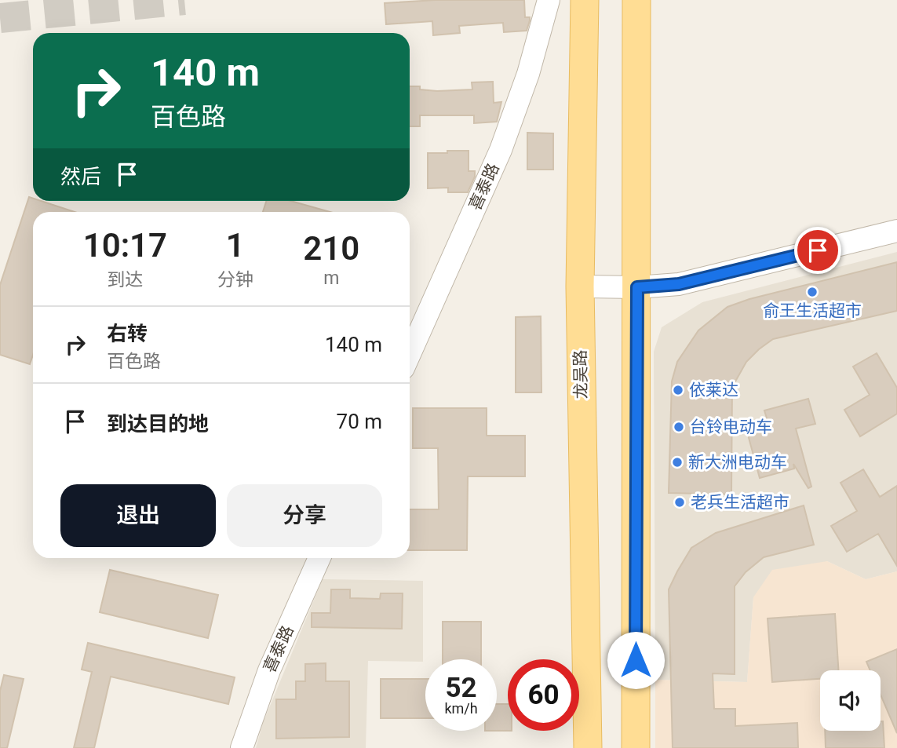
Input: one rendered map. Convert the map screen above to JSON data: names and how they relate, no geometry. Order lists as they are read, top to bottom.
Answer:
{
  "streets": {
    "main road": ["龙吴路"],
    "street": ["喜泰路"]
  },
  "places": [
    "俞王生活超市",
    "依莱达",
    "台铃电动车",
    "新大洲电动车",
    "老兵生活超市"
  ],
  "page": {
    "turn": ["140 m", "百色路"],
    "then": "然后",
    "eta": [
      "10:17",
      "到达",
      "1",
      "分钟",
      "210",
      "m"
    ],
    "list": [
      {
        "name": "右转",
        "note": "百色路",
        "value": "140 m"
      },
      {
        "name": "到达目的地",
        "value": "70 m"
      }
    ],
    "buttons": ["退出", "分享"],
    "speed": "52 km/h",
    "limit": "60"
  }
}
